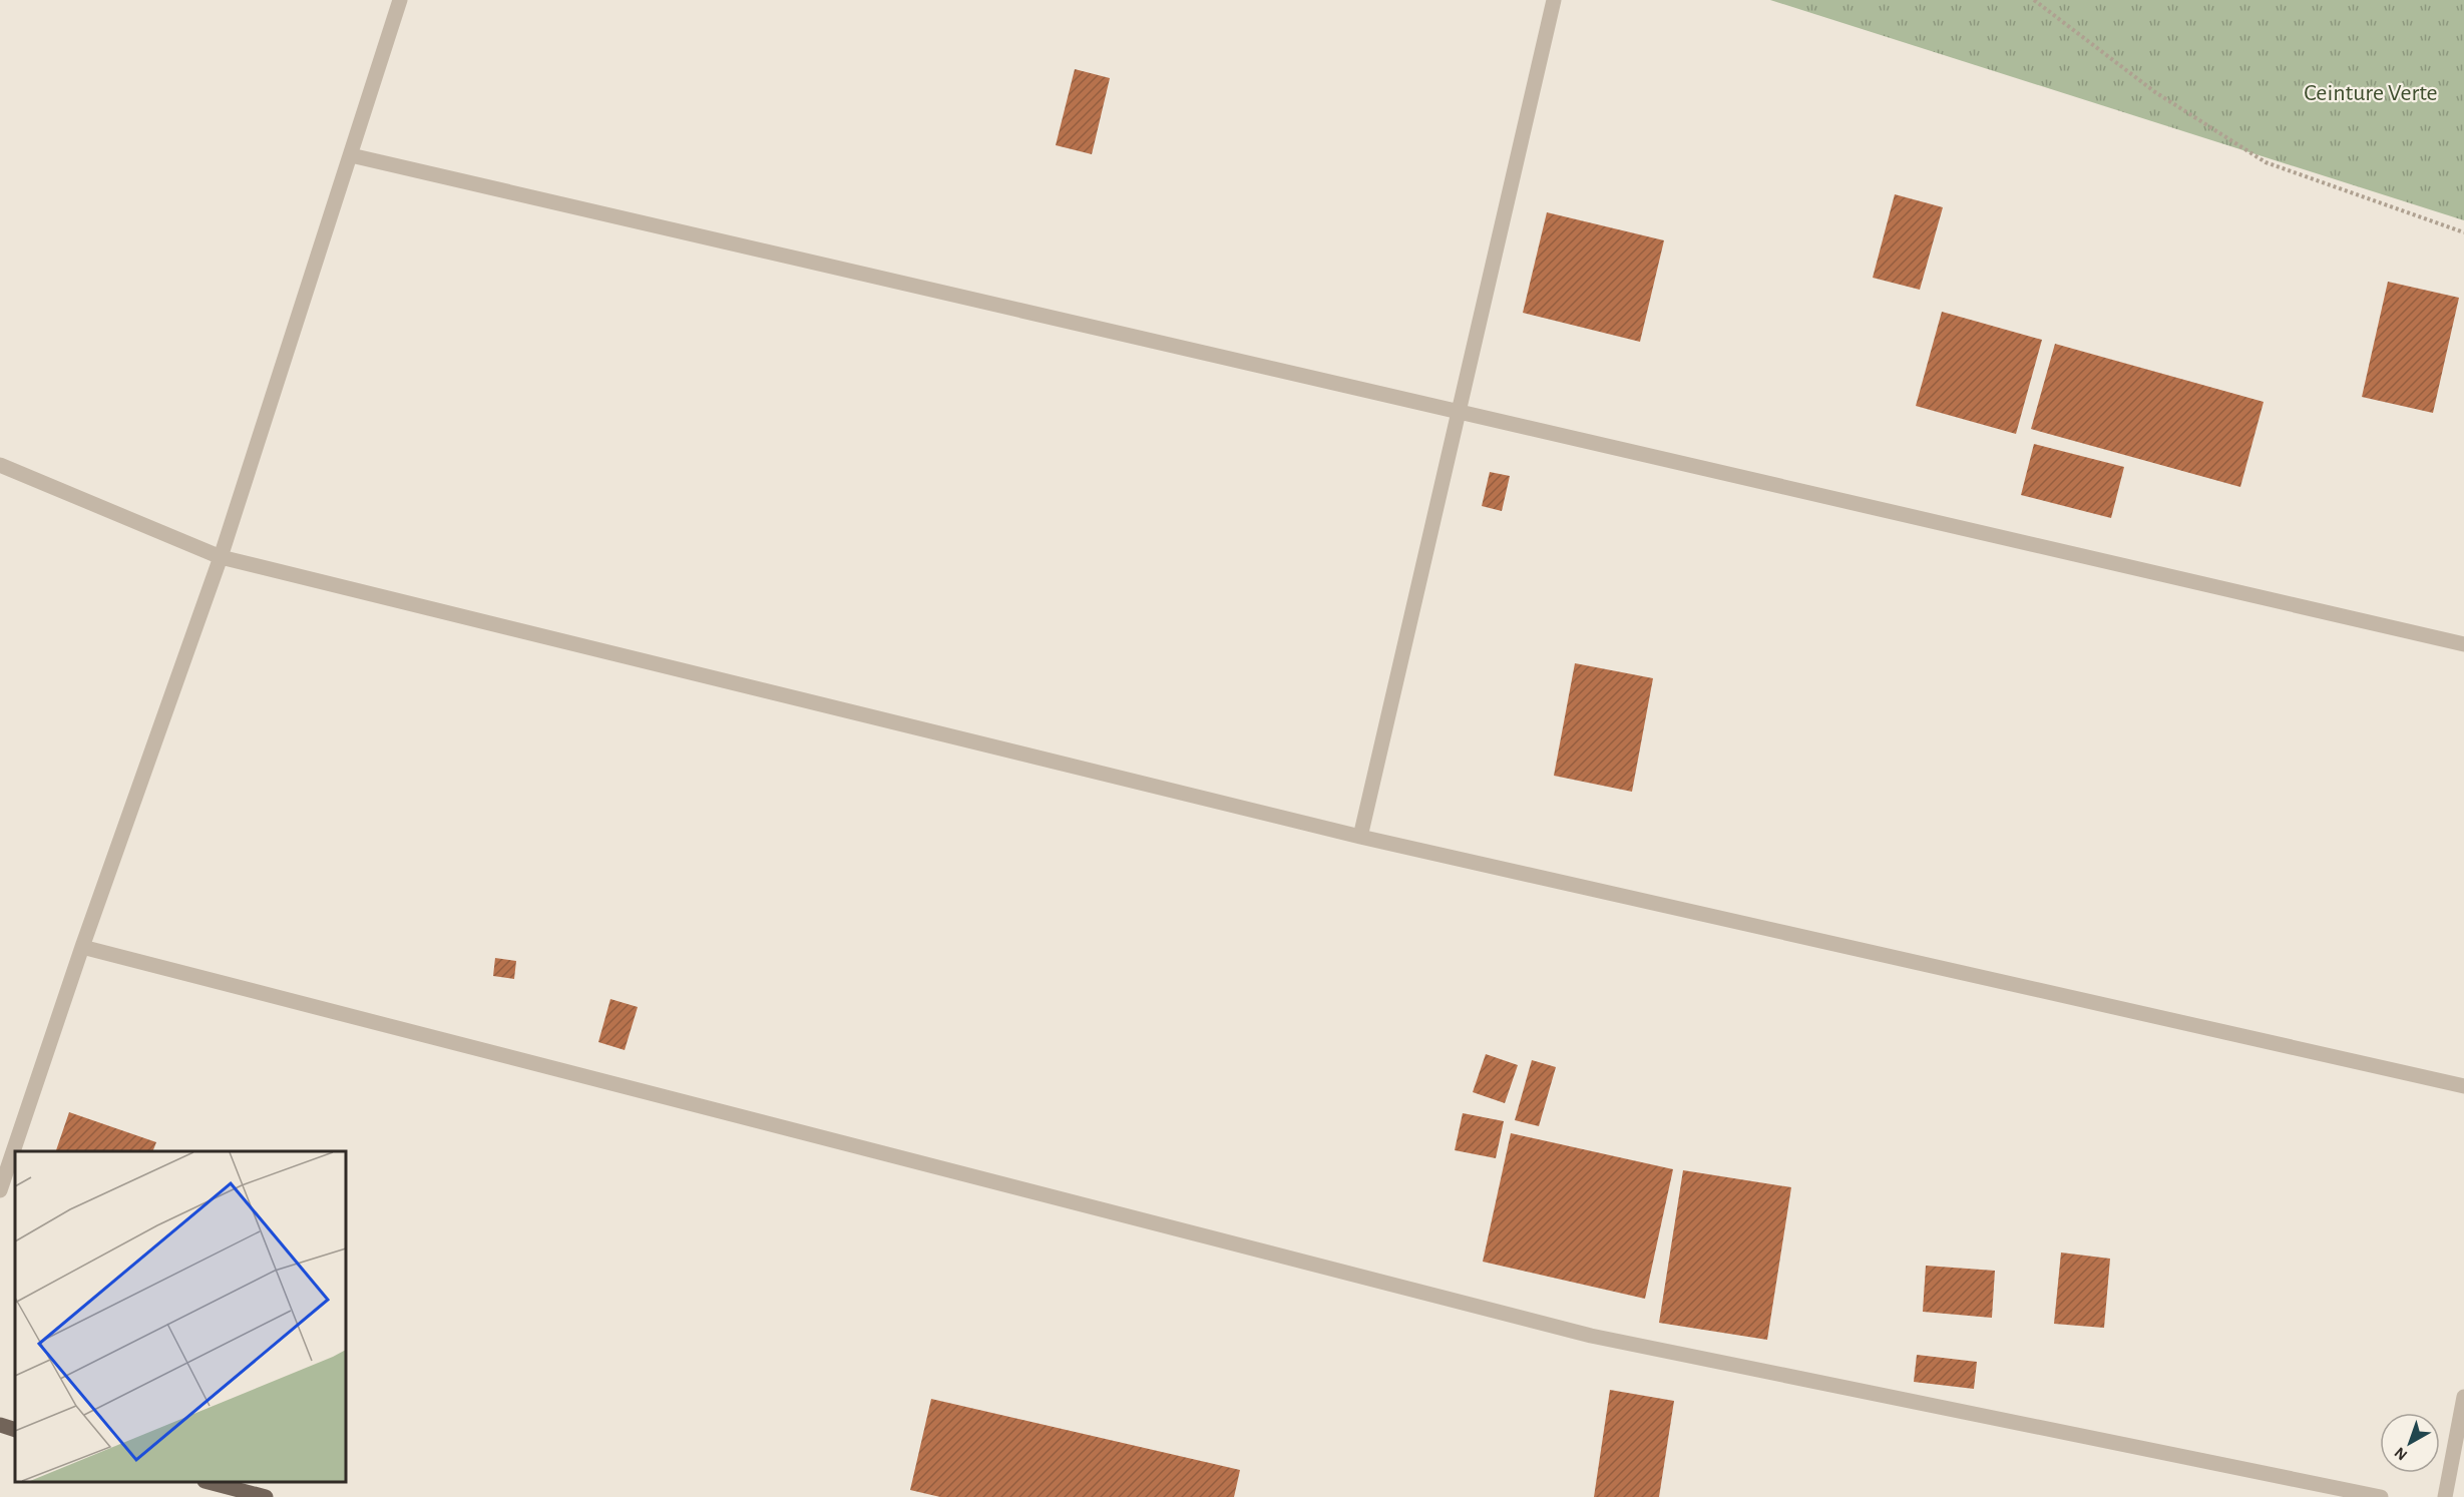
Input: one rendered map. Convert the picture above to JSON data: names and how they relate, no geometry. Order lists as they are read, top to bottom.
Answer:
{
  "parks": ["Ceinture Verte"],
  "north": "bottom left"
}
